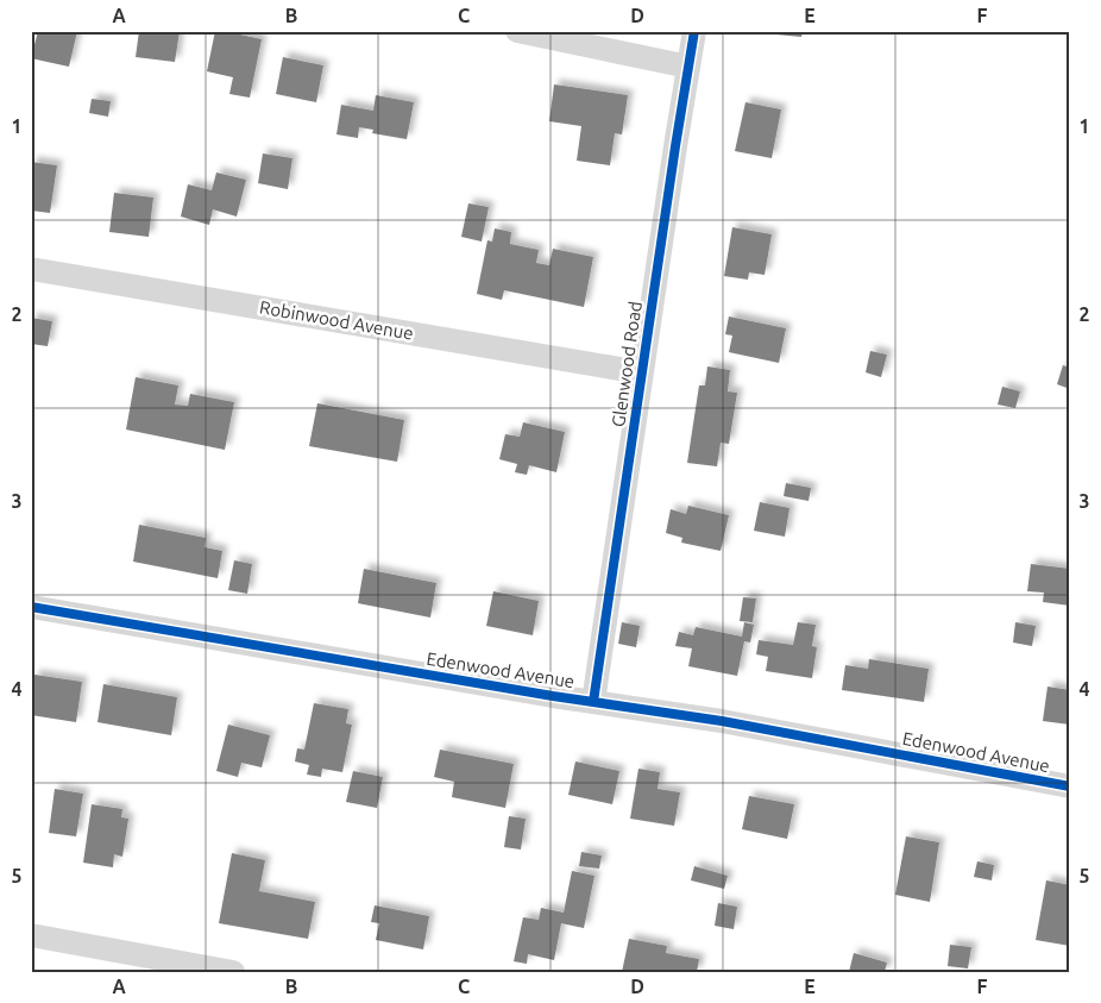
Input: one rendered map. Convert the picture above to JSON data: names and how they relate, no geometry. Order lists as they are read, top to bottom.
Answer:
{
  "streets": {
    "street": ["Robinwood Avenue", "Glenwood Road", "Edenwood Avenue"]
  },
  "crossings": [
    ["Robinwood Avenue", "Glenwood Road"],
    ["Glenwood Road", "Edenwood Avenue"]
  ],
  "grid": {
    "columns": [
      "A",
      "B",
      "C",
      "D",
      "E",
      "F"
    ],
    "rows": [
      "1",
      "2",
      "3",
      "4",
      "5"
    ]
  }
}
